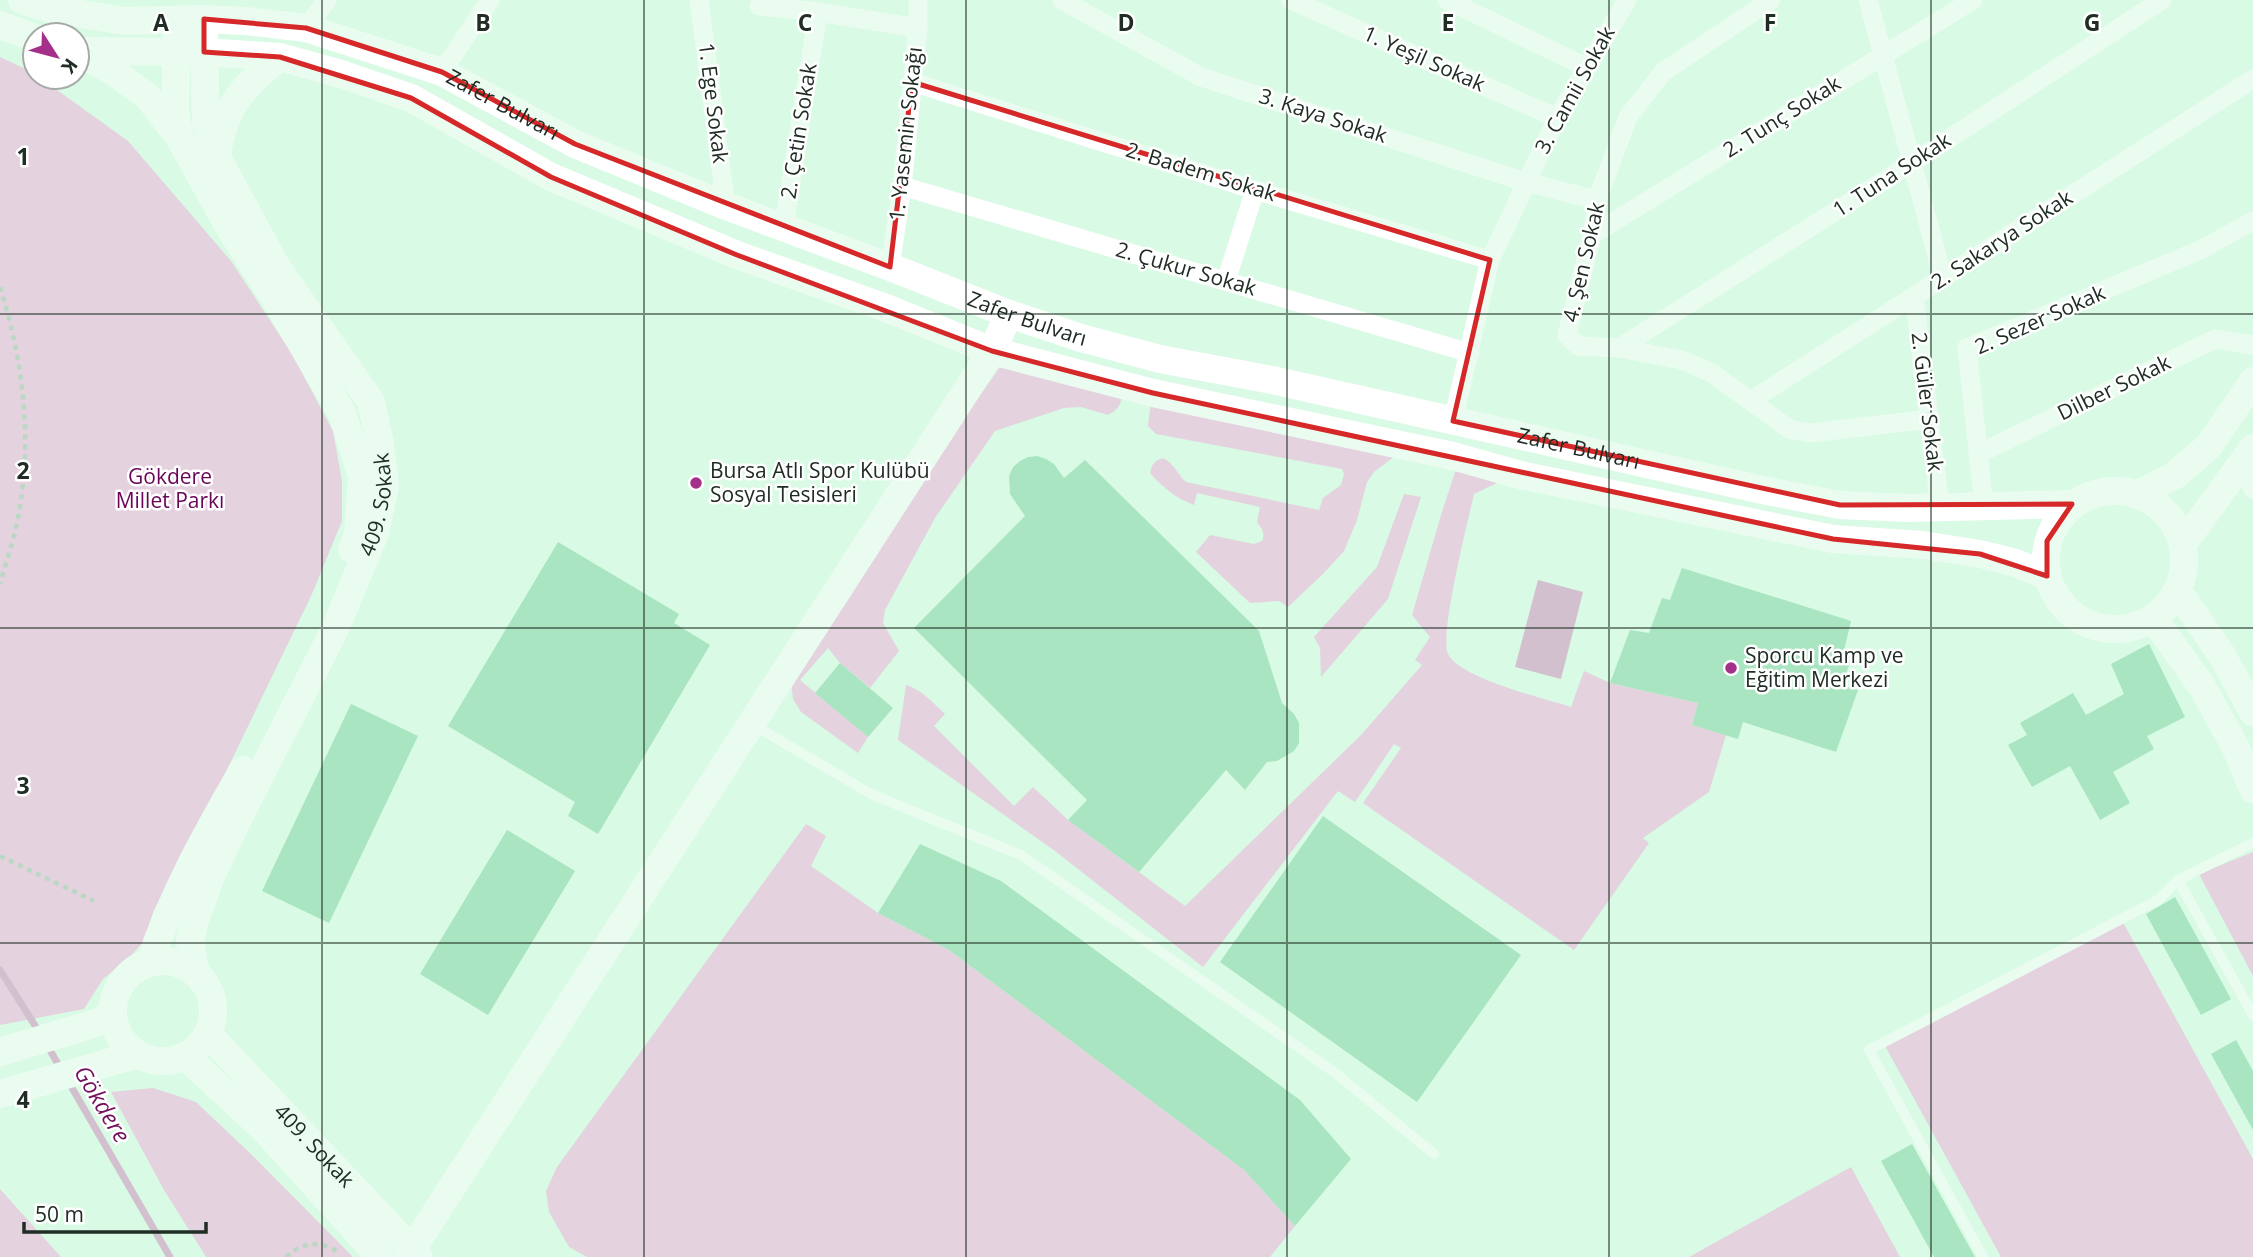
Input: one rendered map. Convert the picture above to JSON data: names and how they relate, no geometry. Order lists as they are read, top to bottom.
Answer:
{
  "streets": {
    "main road": ["Zafer Bulvarı", "409. Sokak"],
    "street": [
      "1. Yeşil Sokak",
      "3. Camii Sokak",
      "1. Ege Sokak",
      "3. Kaya Sokak",
      "2. Tunç Sokak",
      "2. Çetin Sokak",
      "1. Yasemin Sokağı",
      "2. Badem Sokak",
      "1. Tuna Sokak",
      "2. Sakarya Sokak",
      "4. Şen Sokak",
      "2. Çukur Sokak",
      "2. Sezer Sokak",
      "Dilber Sokak",
      "2. Güler Sokak"
    ]
  },
  "crossings": [
    ["1. Yeşil Sokak", "3. Camii Sokak"],
    ["3. Camii Sokak", "3. Kaya Sokak"],
    ["1. Ege Sokak", "Zafer Bulvarı"],
    ["Zafer Bulvarı", "2. Çetin Sokak"],
    ["Zafer Bulvarı", "1. Yasemin Sokağı"],
    ["Zafer Bulvarı", "2. Sezer Sokak"],
    ["Zafer Bulvarı", "2. Güler Sokak"],
    ["Zafer Bulvarı", "409. Sokak"],
    ["3. Kaya Sokak", "4. Şen Sokak"],
    ["2. Tunç Sokak", "4. Şen Sokak"],
    ["1. Yasemin Sokağı", "2. Badem Sokak"],
    ["1. Yasemin Sokağı", "2. Çukur Sokak"],
    ["1. Tuna Sokak", "4. Şen Sokak"],
    ["2. Sakarya Sokak", "4. Şen Sokak"],
    ["2. Sakarya Sokak", "2. Güler Sokak"],
    ["4. Şen Sokak", "2. Güler Sokak"],
    ["2. Sezer Sokak", "Dilber Sokak"]
  ],
  "water": ["Gökdere"],
  "parks": ["Gökdere Millet Parkı"],
  "places": ["Bursa Atlı Spor Kulübü Sosyal Tesisleri", "Sporcu Kamp ve Eğitim Merkezi"],
  "scale_bar": "50 m",
  "north": "bottom right",
  "grid": {
    "columns": [
      "A",
      "B",
      "C",
      "D",
      "E",
      "F",
      "G"
    ],
    "rows": [
      "1",
      "2",
      "3",
      "4"
    ]
  }
}
